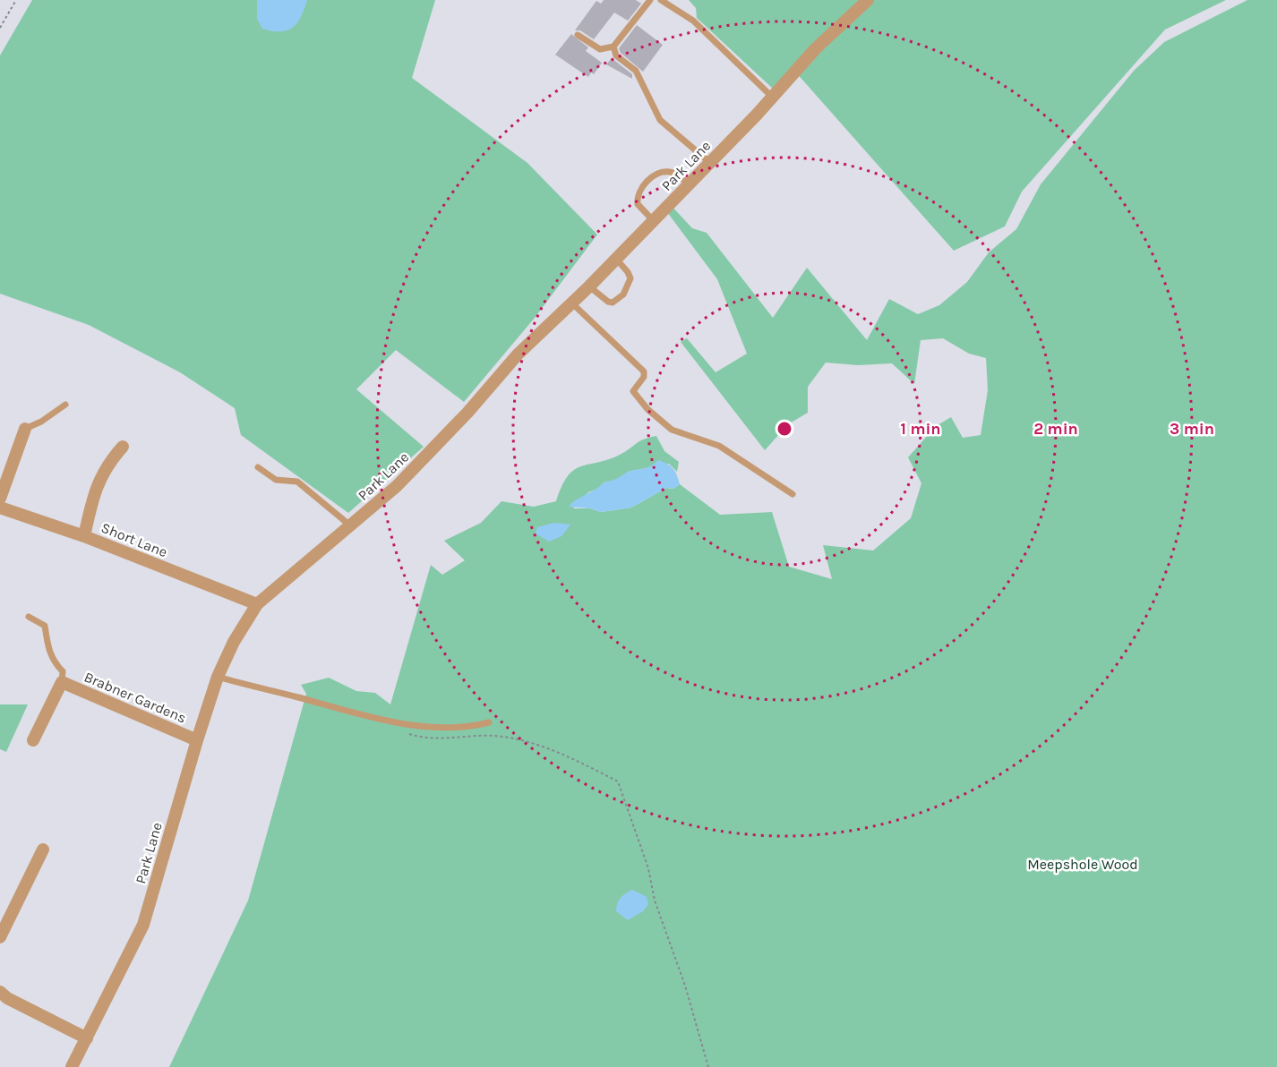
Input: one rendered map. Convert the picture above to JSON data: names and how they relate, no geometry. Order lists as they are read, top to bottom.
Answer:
{
  "streets": {
    "street": ["Park Lane", "Short Lane", "Brabner Gardens"]
  },
  "crossings": [
    ["Park Lane", "Short Lane"],
    ["Park Lane", "Brabner Gardens"]
  ],
  "parks": ["Meepshole Wood"],
  "rings": ["1 min", "2 min", "3 min"]
}
